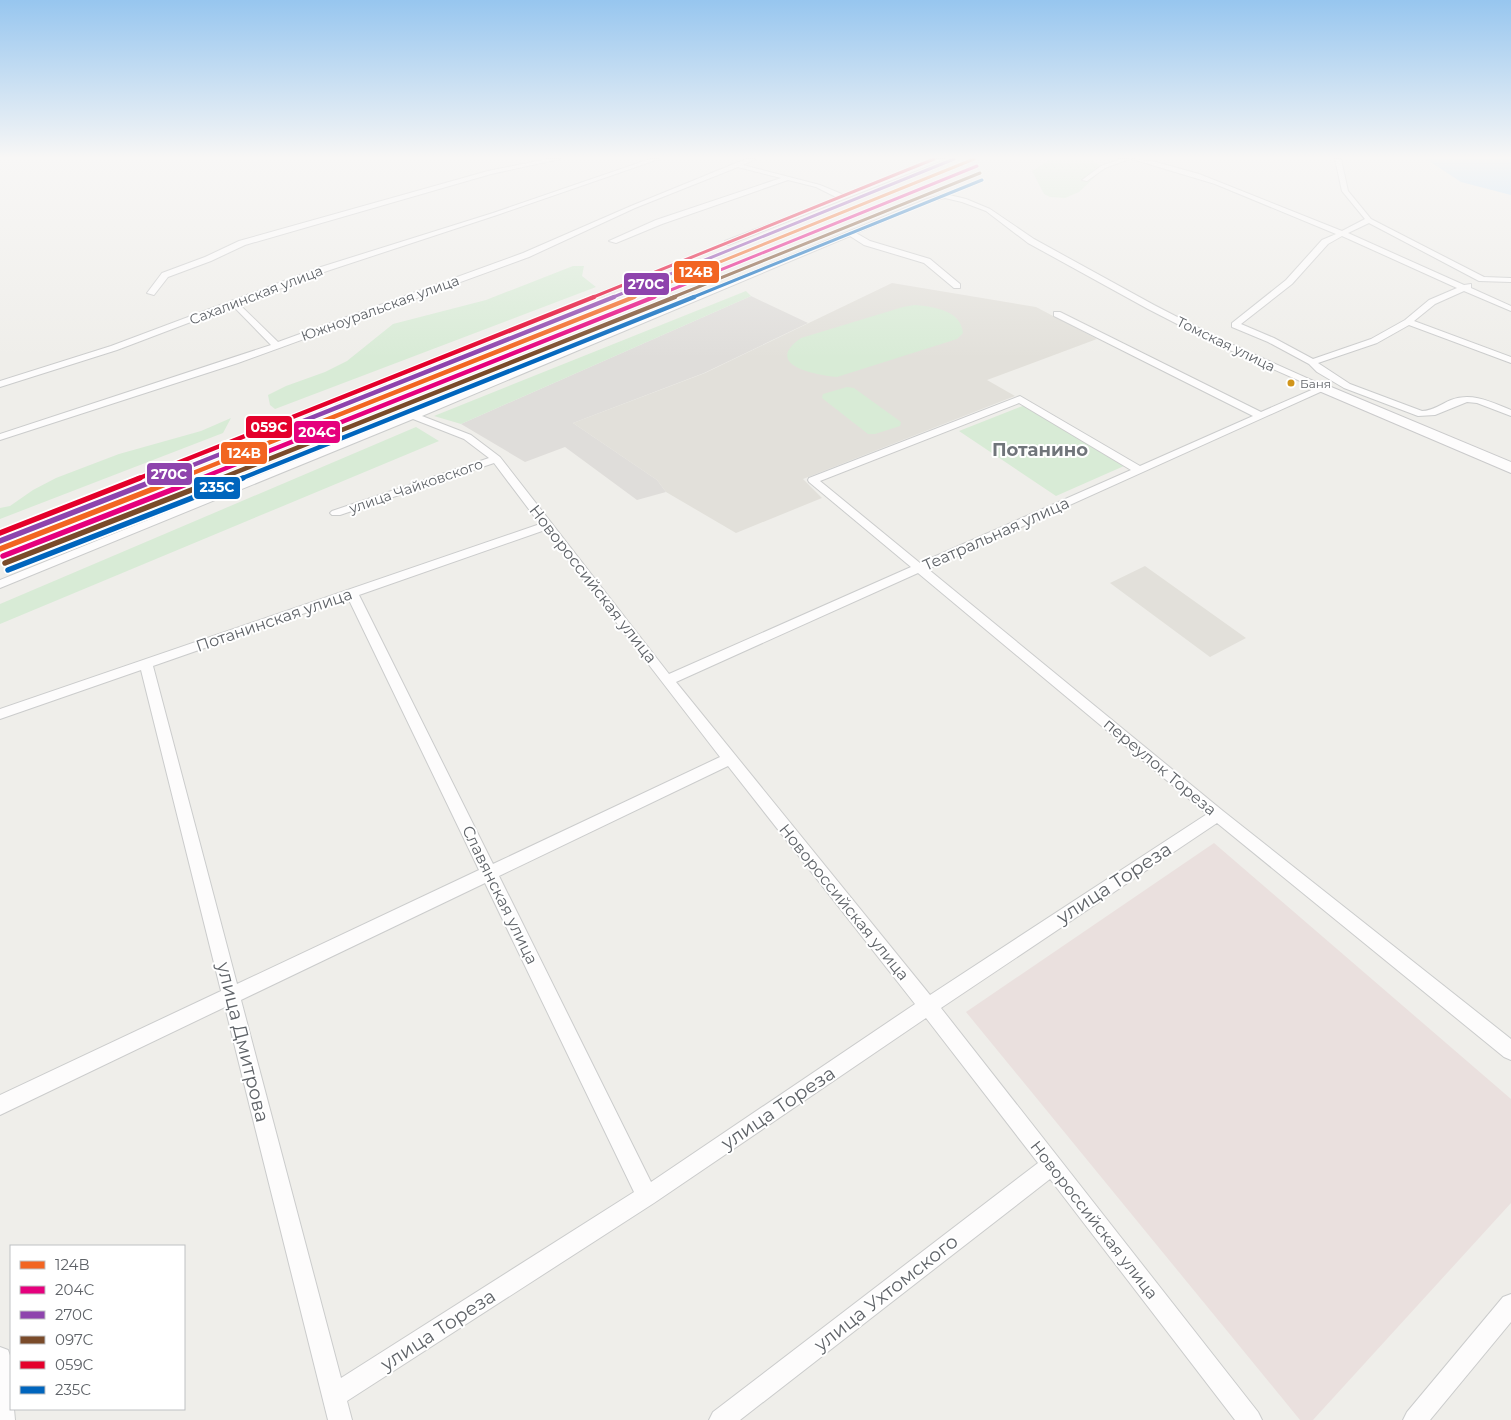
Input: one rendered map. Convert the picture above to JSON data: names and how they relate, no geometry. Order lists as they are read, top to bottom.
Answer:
{
  "streets": {
    "street": [
      "Сахалинская улица",
      "Южноуральская улица",
      "Томская улица",
      "улица Чайковского",
      "Театральная улица",
      "Новороссийская улица",
      "Потанинская улица",
      "переулок Тореза",
      "улица Тореза",
      "Славянская улица",
      "улица Дмитрова",
      "улица Ухтомского"
    ]
  },
  "crossings": [
    ["Томская улица", "Театральная улица"],
    ["Томская улица", "Новороссийская улица"],
    ["улица Чайковского", "Новороссийская улица"],
    ["Театральная улица", "Новороссийская улица"],
    ["Театральная улица", "переулок Тореза"],
    ["Новороссийская улица", "Потанинская улица"],
    ["Новороссийская улица", "улица Тореза"],
    ["Новороссийская улица", "улица Ухтомского"],
    ["Потанинская улица", "Славянская улица"],
    ["Потанинская улица", "улица Дмитрова"],
    ["переулок Тореза", "улица Тореза"],
    ["улица Тореза", "Славянская улица"],
    ["улица Тореза", "улица Дмитрова"]
  ],
  "districts": ["Потанино"],
  "places": ["Баня"],
  "lines": [
    "transit line 124В",
    "transit line 204С",
    "transit line 270С",
    "transit line 097С",
    "transit line 059С",
    "transit line 235С"
  ],
  "legend": [
    "124В",
    "204С",
    "270С",
    "097С",
    "059С",
    "235С"
  ]
}
